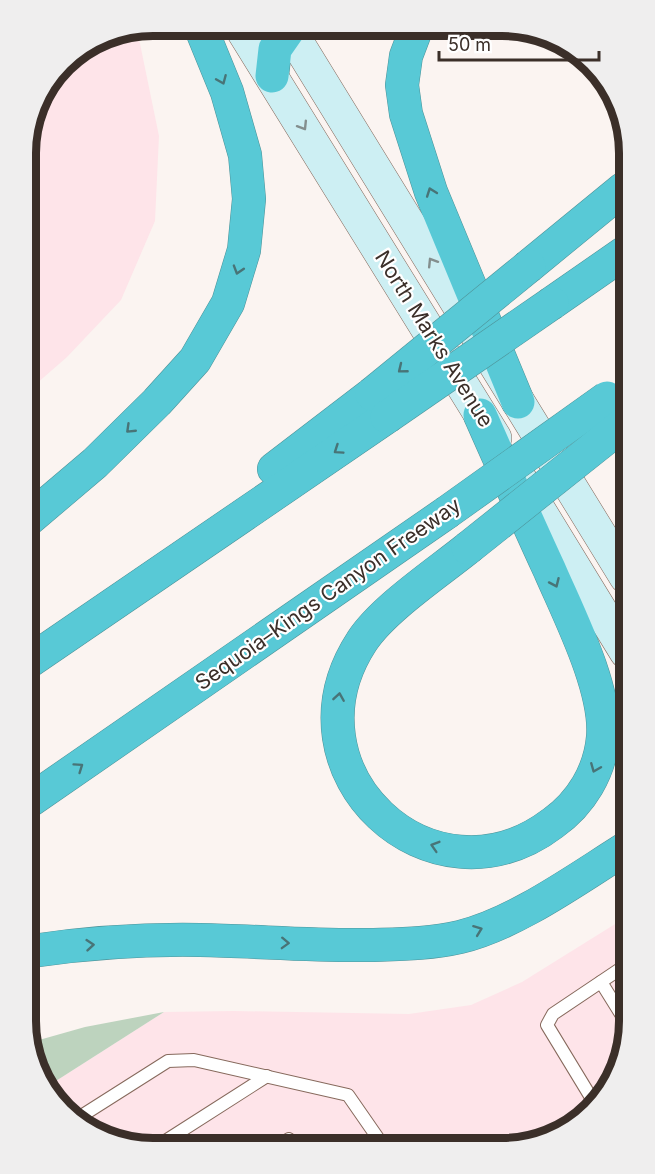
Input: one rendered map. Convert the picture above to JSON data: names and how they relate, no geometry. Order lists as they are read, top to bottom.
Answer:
{
  "streets": {
    "highway": ["Sequoia–Kings Canyon Freeway"],
    "main road": ["North Marks Avenue"]
  },
  "scale_bar": "50 m"
}
